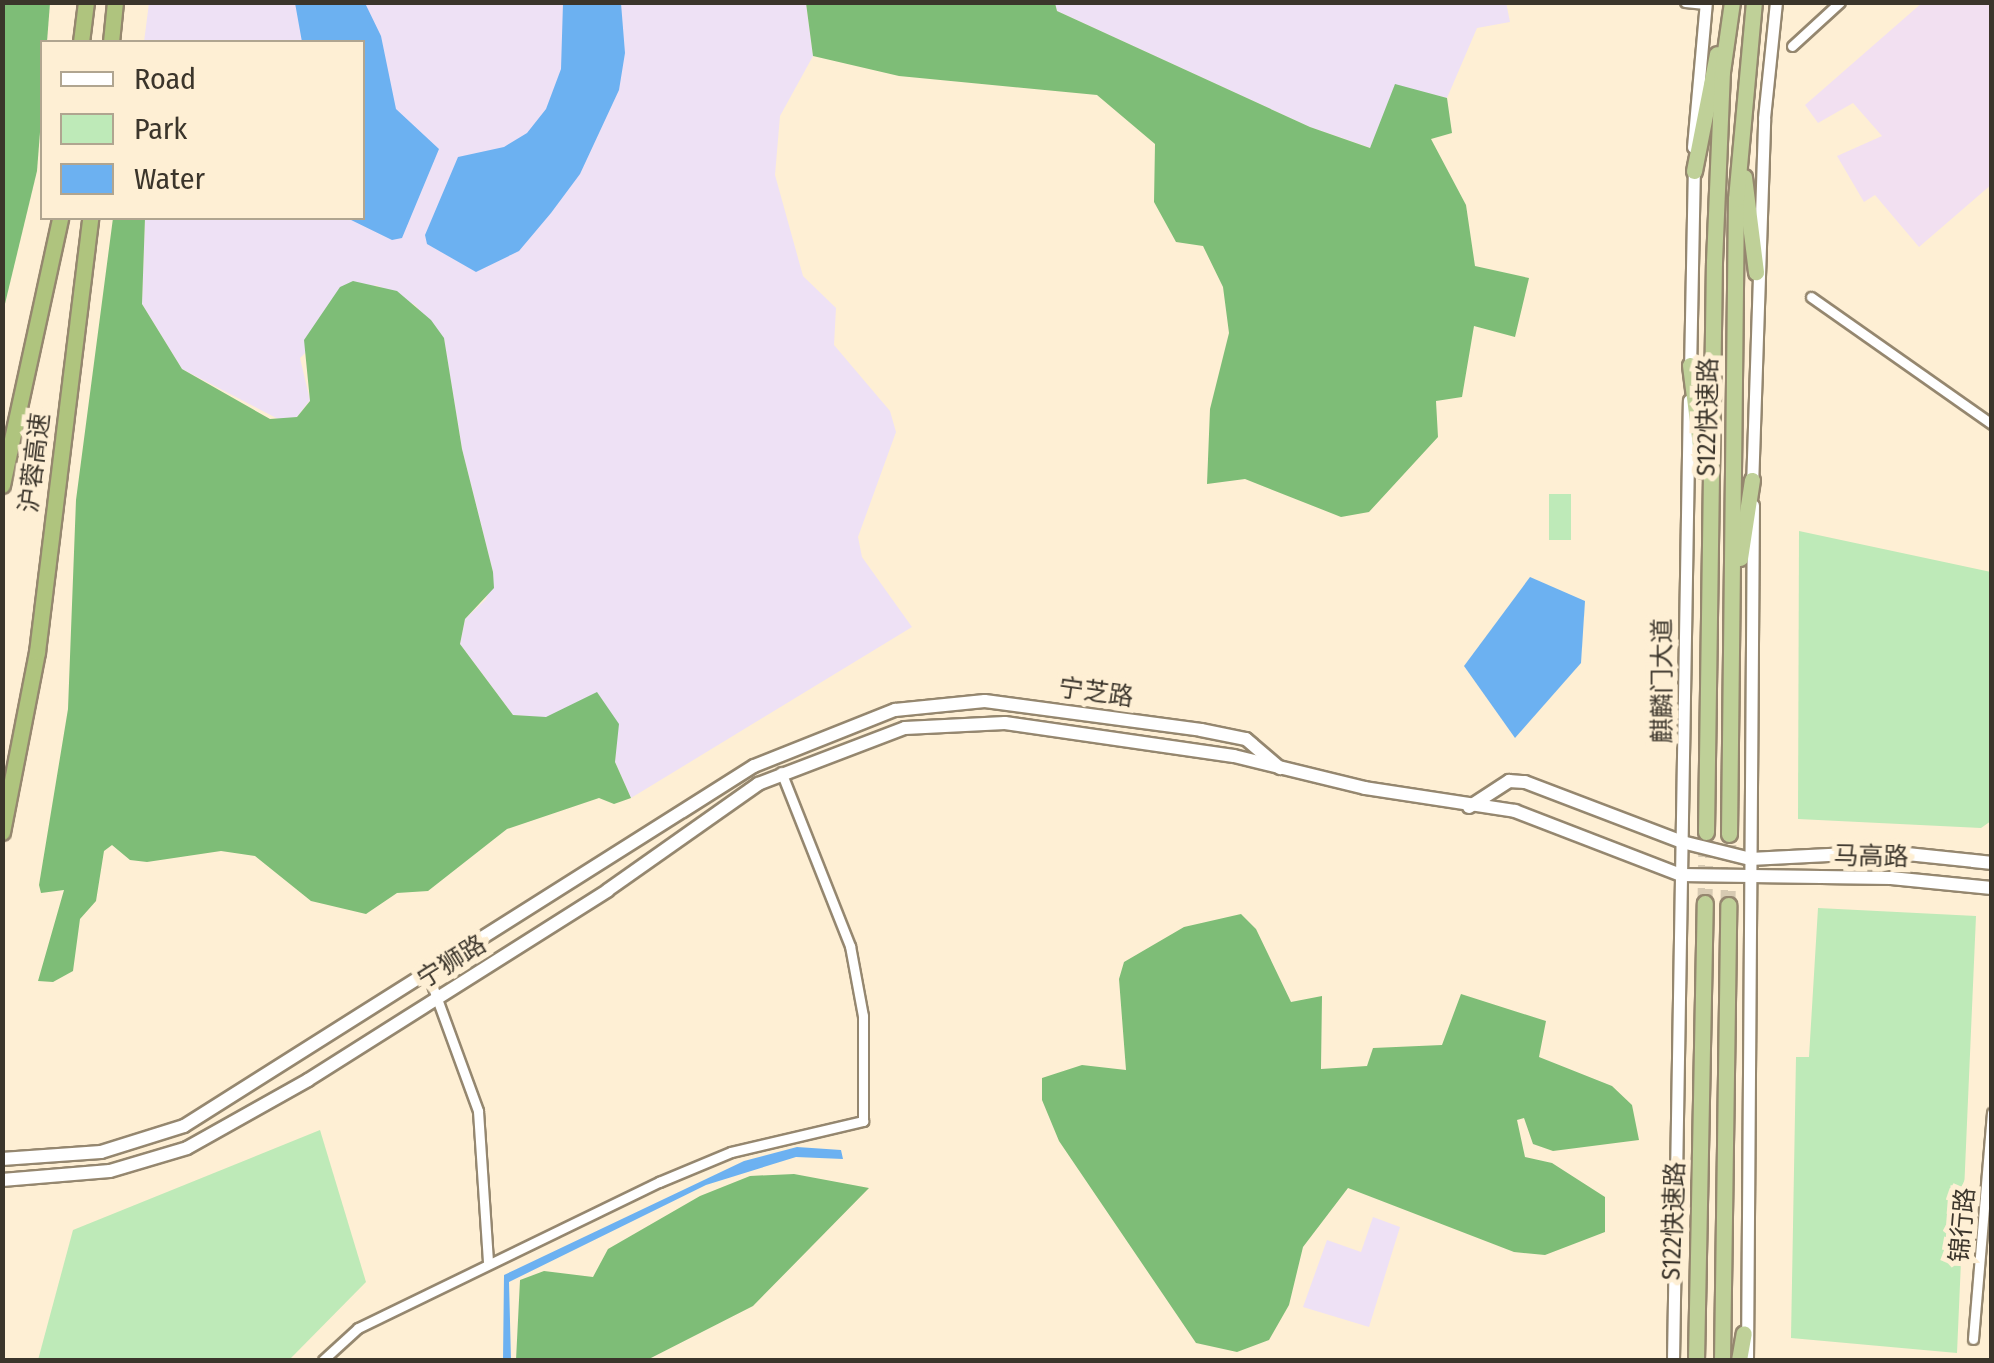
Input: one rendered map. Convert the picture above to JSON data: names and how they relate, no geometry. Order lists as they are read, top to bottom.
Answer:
{
  "streets": {
    "highway": ["S122快速路", "沪蓉高速"],
    "main road": ["宁芝路", "马高路", "宁狮路"],
    "street": ["麒麟门大道", "锦行路"]
  },
  "crossings": [
    ["麒麟门大道", "宁芝路"],
    ["麒麟门大道", "马高路"],
    ["宁芝路", "马高路"],
    ["宁芝路", "宁狮路"]
  ],
  "legend": ["Road", "Park", "Water"]
}
